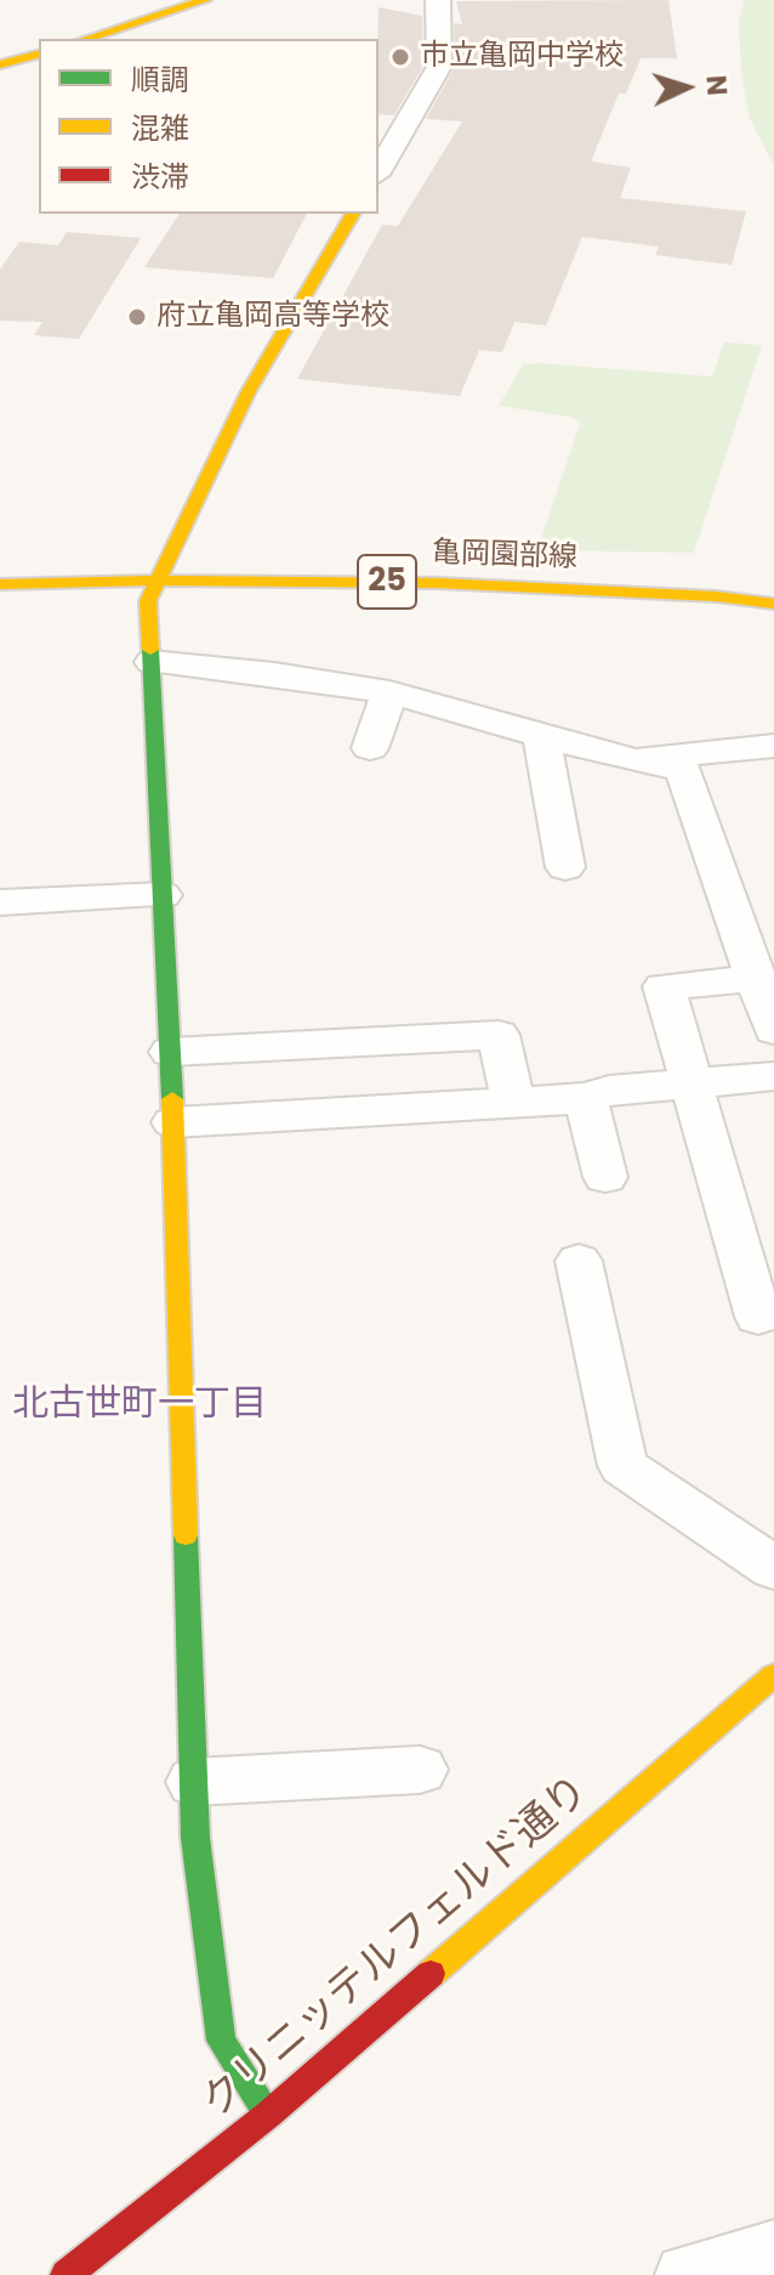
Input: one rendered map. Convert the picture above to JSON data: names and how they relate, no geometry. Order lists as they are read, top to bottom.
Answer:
{
  "streets": {
    "street": ["亀岡園部線", "25", "クリニッテルフェルド通り"]
  },
  "districts": ["北古世町一丁目"],
  "places": ["市立亀岡中学校", "府立亀岡高等学校"],
  "legend": ["順調", "混雑", "渋滞"],
  "north": "right"
}
